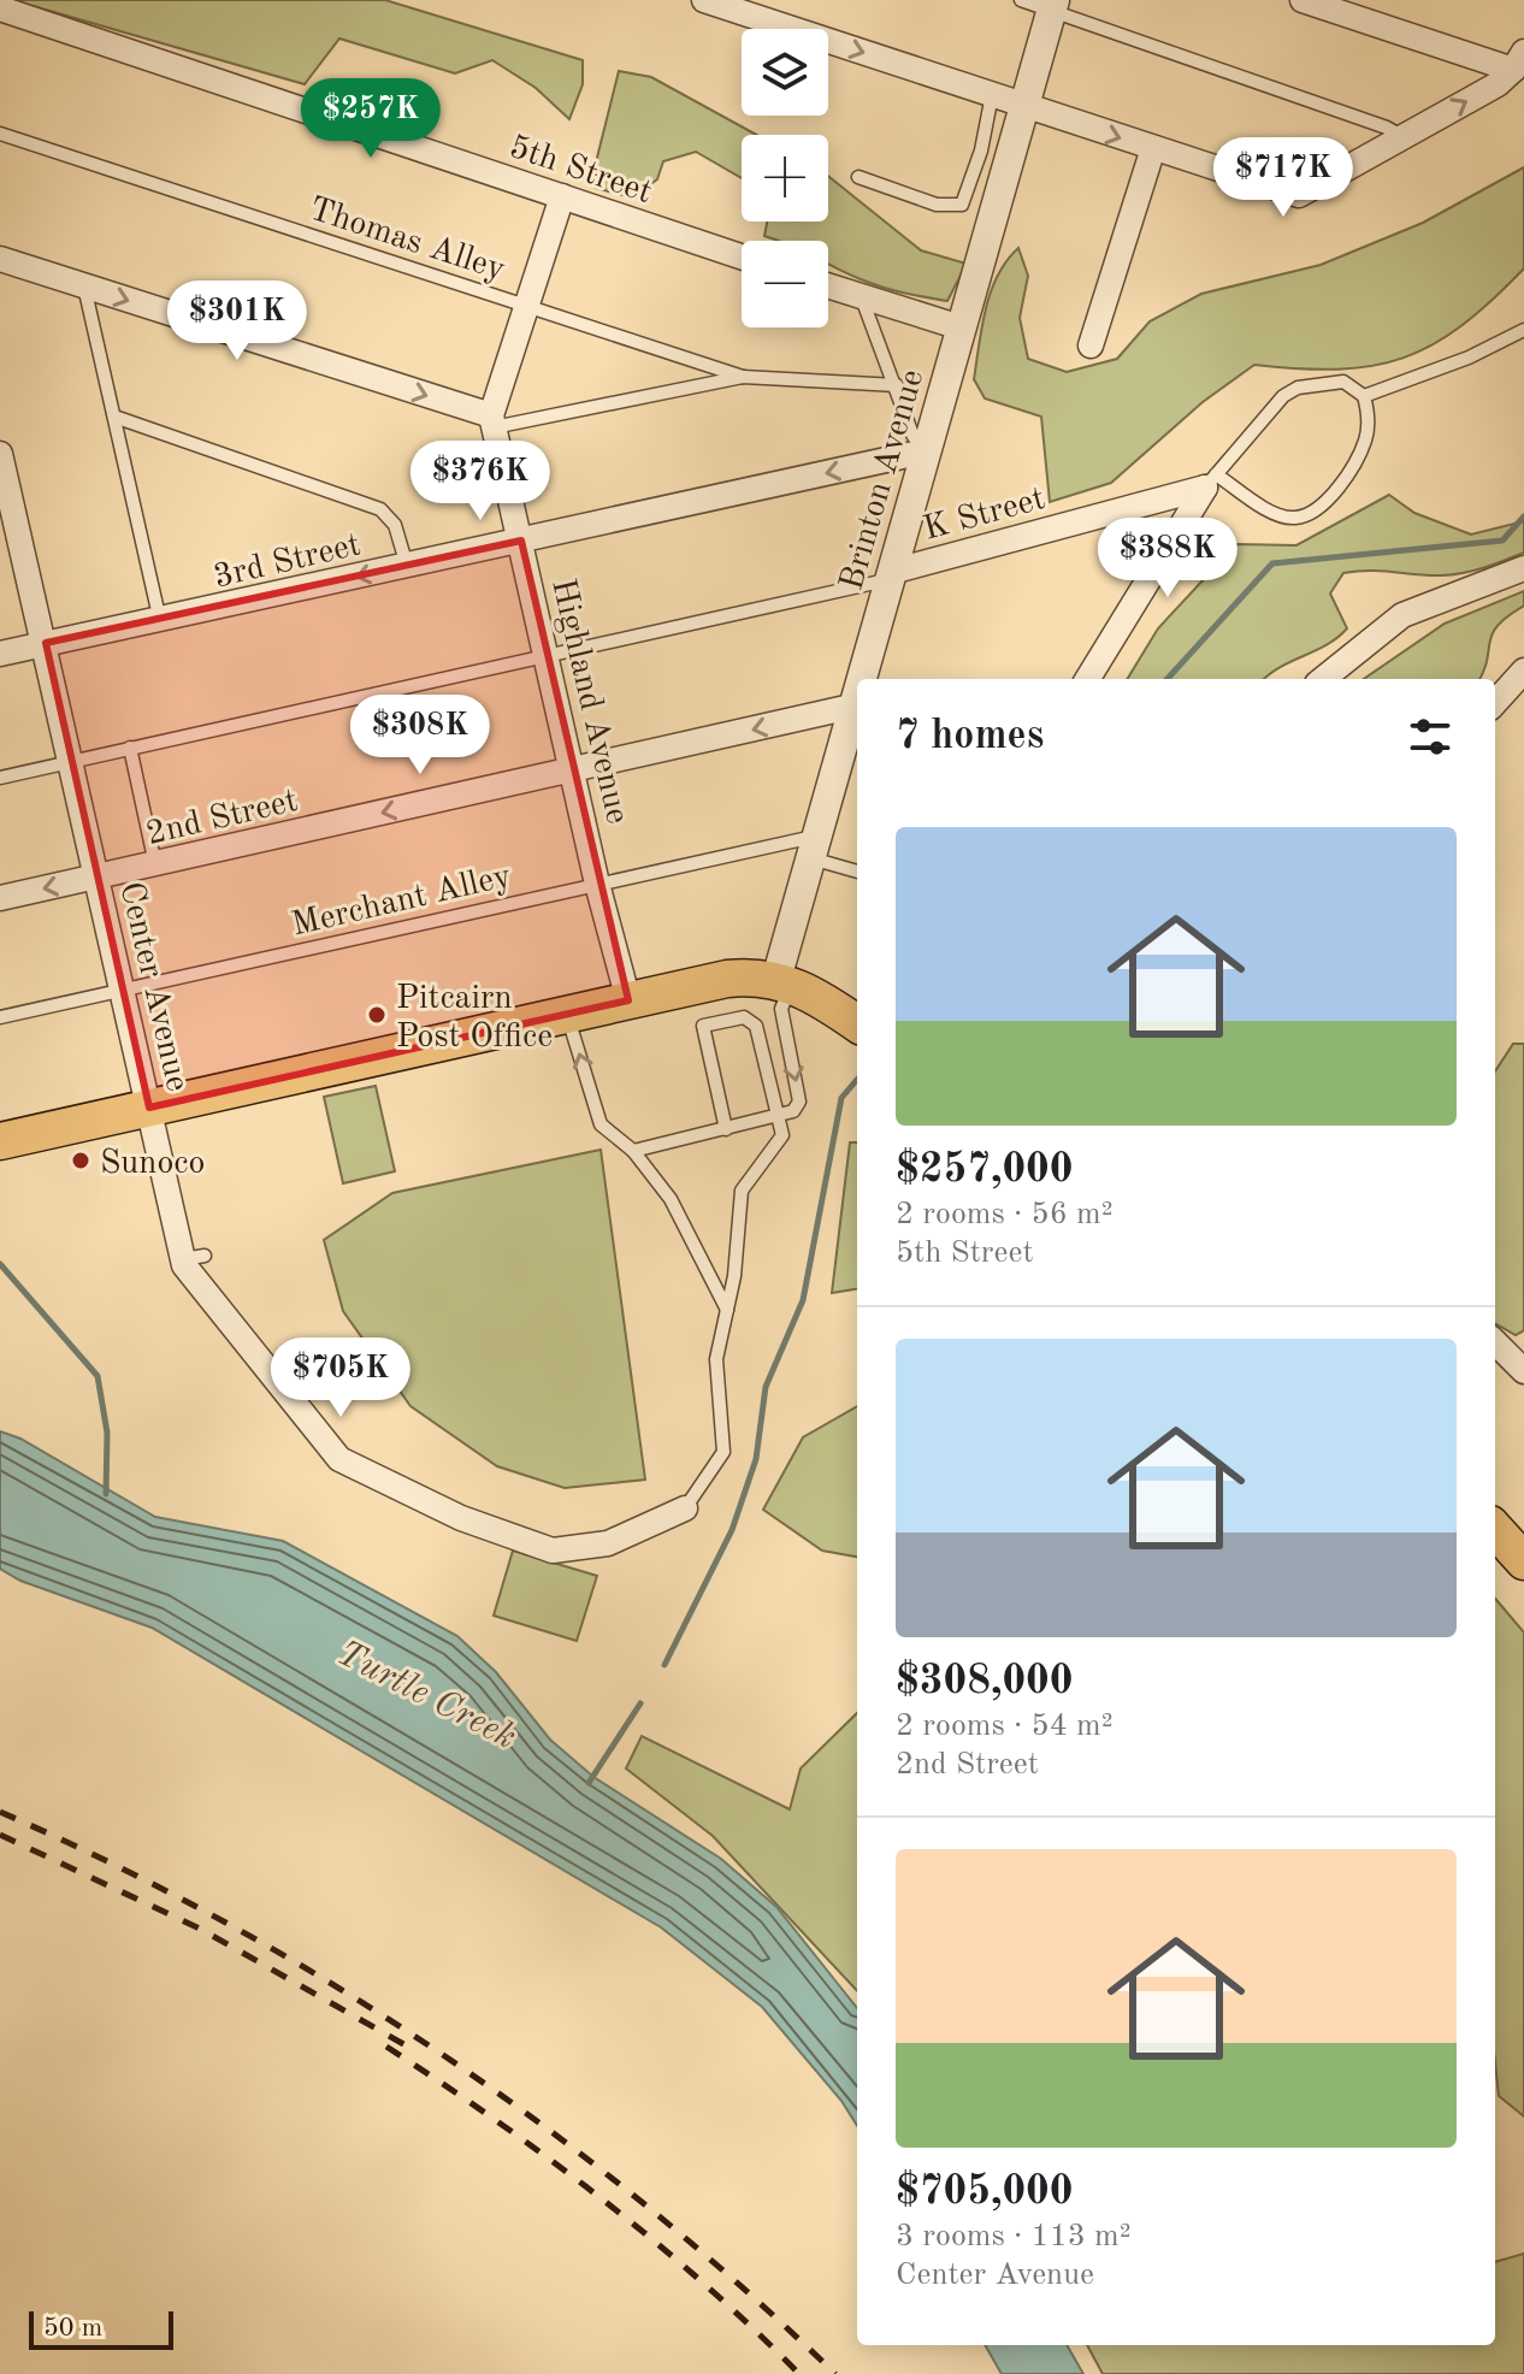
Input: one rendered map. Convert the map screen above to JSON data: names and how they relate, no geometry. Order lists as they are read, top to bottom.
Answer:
{
  "streets": {
    "street": [
      "5th Street",
      "Brinton Avenue",
      "K Street",
      "3rd Street",
      "Highland Avenue",
      "2nd Street",
      "Center Avenue"
    ],
    "lane": ["Thomas Alley", "Merchant Alley"]
  },
  "crossings": [
    ["Brinton Avenue", "K Street"],
    ["Brinton Avenue", "3rd Street"],
    ["Brinton Avenue", "2nd Street"],
    ["Brinton Avenue", "Merchant Alley"],
    ["3rd Street", "Highland Avenue"],
    ["3rd Street", "Center Avenue"],
    ["Highland Avenue", "2nd Street"],
    ["Highland Avenue", "Merchant Alley"],
    ["2nd Street", "Center Avenue"],
    ["Merchant Alley", "Center Avenue"]
  ],
  "one_way": ["3rd Street", "2nd Street"],
  "water": ["Turtle Creek"],
  "places": ["Pitcairn Post Office", "Sunoco"],
  "scale_bar": "50 m",
  "page": {
    "map_buttons": ["+", "−"],
    "price": [
      "$257K",
      "$717K",
      "$301K",
      "$376K",
      "$388K",
      "$308K",
      "$705K"
    ],
    "heading": "7 homes",
    "list": [
      {
        "name": "$257,000",
        "note": "2 rooms · 56 m² · 5th Street"
      },
      {
        "name": "$308,000",
        "note": "2 rooms · 54 m² · 2nd Street"
      },
      {
        "name": "$705,000",
        "note": "3 rooms · 113 m² · Center Avenue"
      }
    ],
    "scale": "50 m"
  }
}
